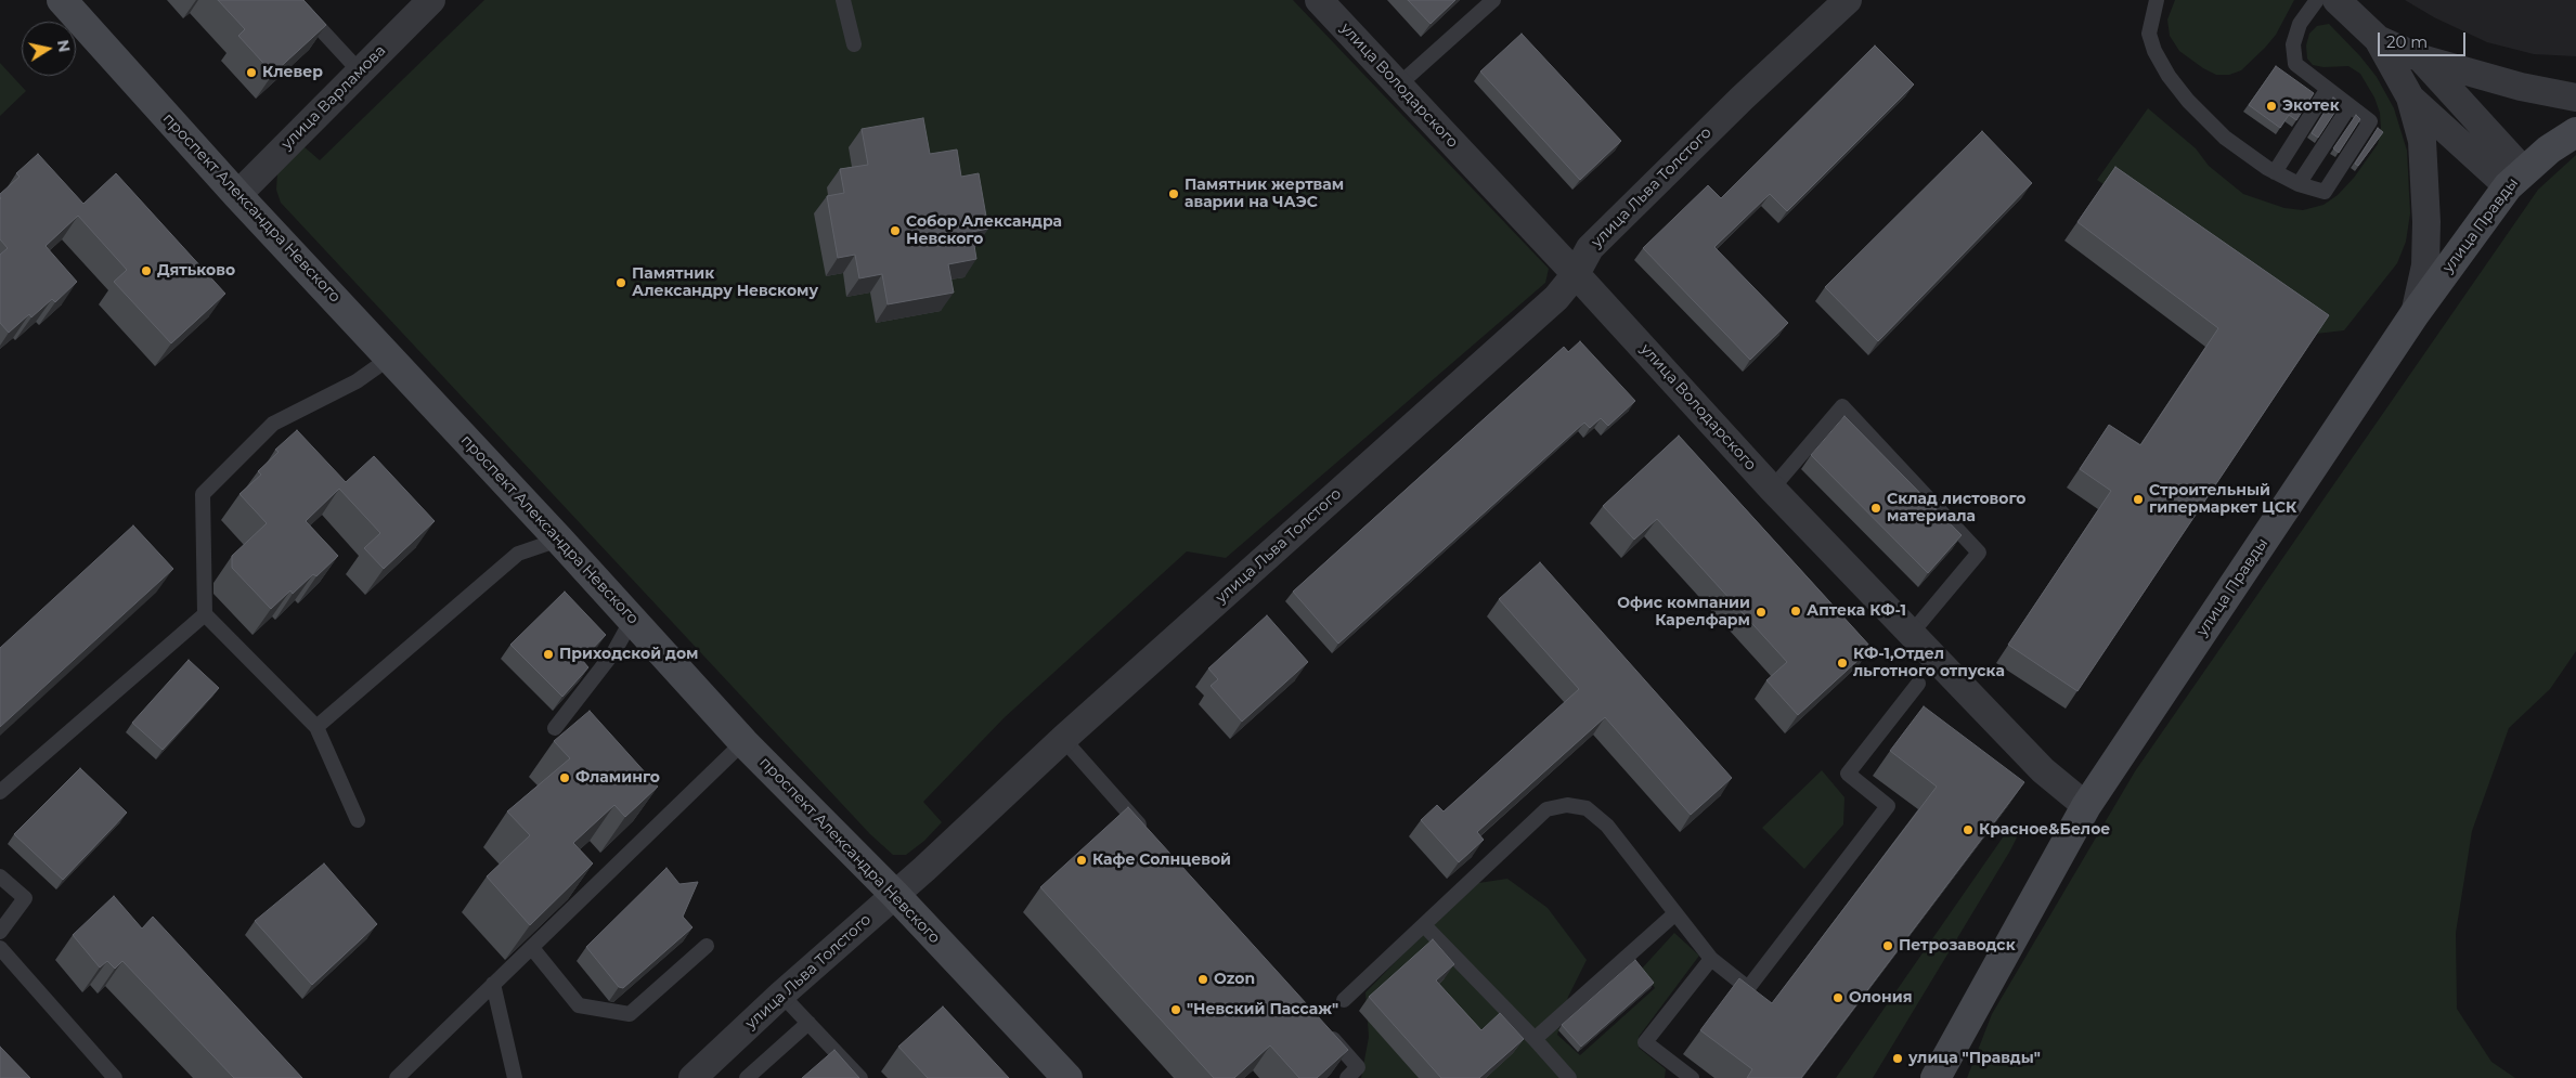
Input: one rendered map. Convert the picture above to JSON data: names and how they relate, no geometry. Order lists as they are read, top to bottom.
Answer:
{
  "streets": {
    "main road": ["проспект Александра Невского", "улица Правды"],
    "street": ["улица Володарского", "улица Варламова", "улица Льва Толстого"]
  },
  "crossings": [
    ["улица Володарского", "улица Льва Толстого"],
    ["улица Володарского", "улица Правды"],
    ["улица Варламова", "проспект Александра Невского"],
    ["улица Льва Толстого", "проспект Александра Невского"]
  ],
  "places": [
    "Клевер",
    "Экотек",
    "Памятник жертвам аварии на ЧАЭС",
    "Собор Александра Невского",
    "Дятьково",
    "Памятник Александру Невскому",
    "Строительный гипермаркет ЦСК",
    "Склад листового материала",
    "Аптека КФ-1",
    "Офис компании Карелфарм",
    "Приходской дом",
    "КФ-1,Отдел льготного отпуска",
    "Фламинго",
    "Красное&Белое",
    "Кафе Солнцевой",
    "Петрозаводск",
    "Ozon",
    "Олония",
    "\"Невский Пассаж\"",
    "улица \"Правды\""
  ],
  "scale_bar": "20 m",
  "north": "right"
}
